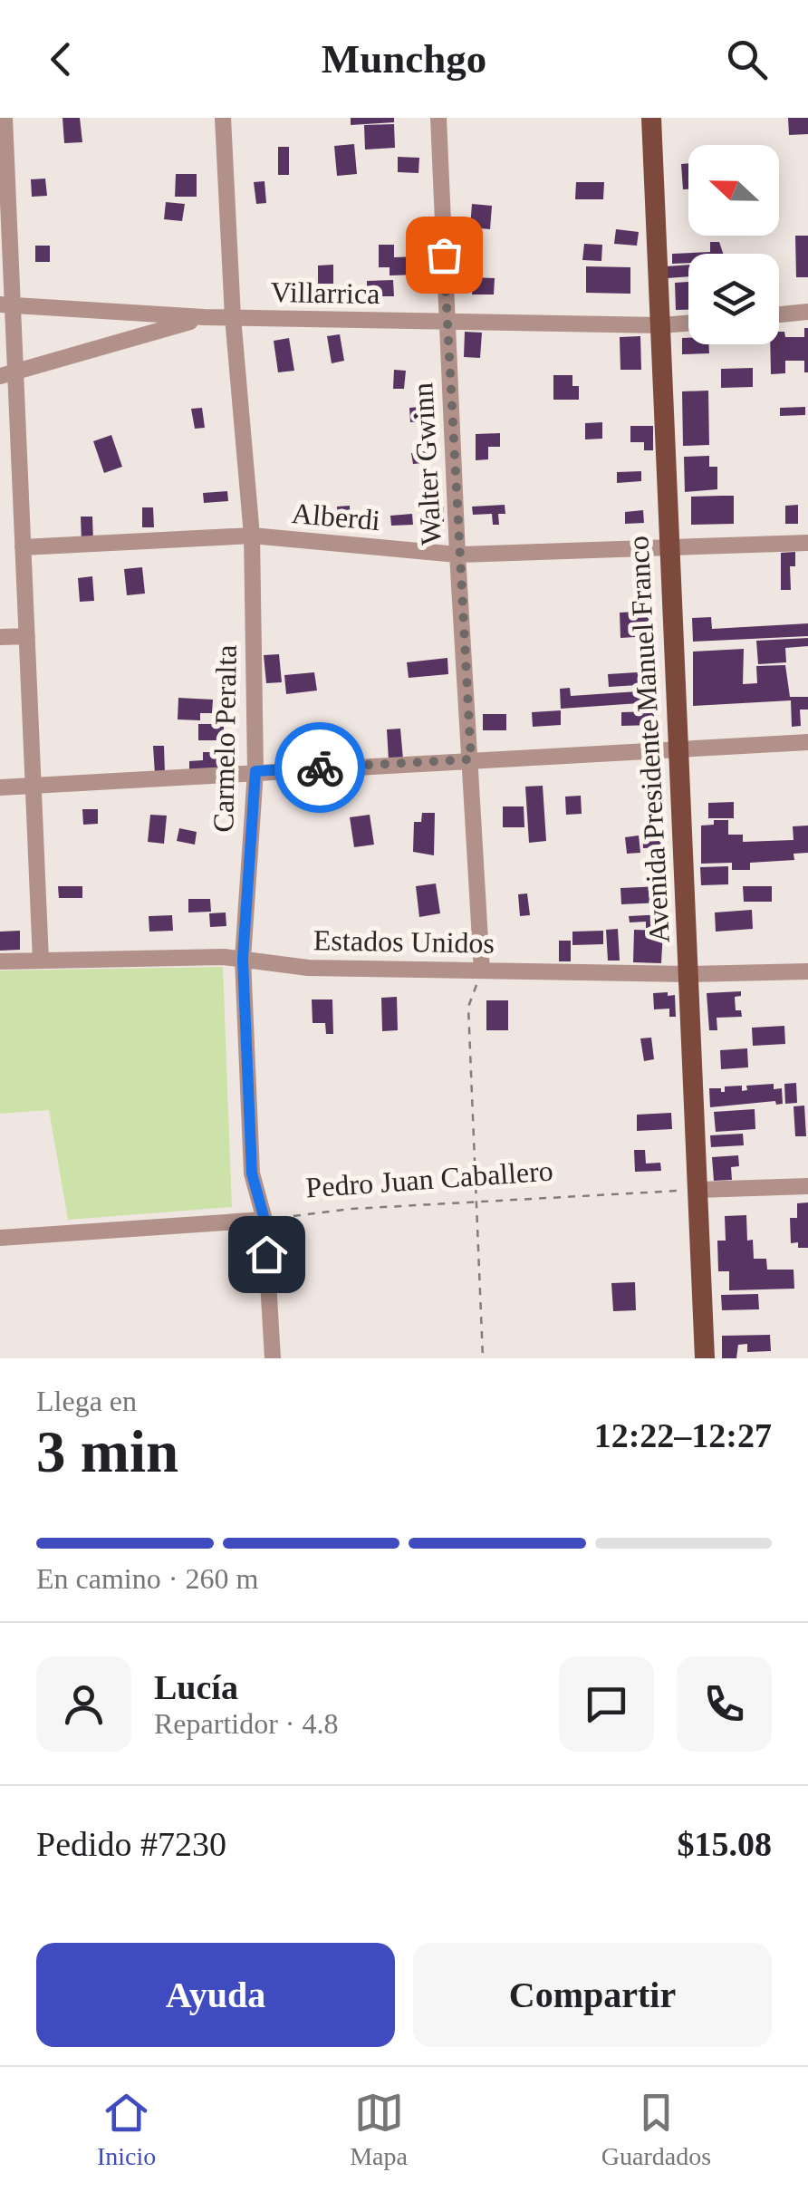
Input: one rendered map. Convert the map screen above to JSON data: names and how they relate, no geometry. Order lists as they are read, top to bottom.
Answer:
{
  "streets": {
    "main road": ["Avenida Presidente Manuel Franco"],
    "street": [
      "Villarrica",
      "Walter Gwinn",
      "Alberdi",
      "Carmelo Peralta",
      "Estados Unidos"
    ],
    "path": ["Pedro Juan Caballero"]
  },
  "crossings": [
    ["Villarrica", "Walter Gwinn"],
    ["Villarrica", "Carmelo Peralta"],
    ["Villarrica", "Avenida Presidente Manuel Franco"],
    ["Walter Gwinn", "Alberdi"],
    ["Walter Gwinn", "Estados Unidos"],
    ["Alberdi", "Carmelo Peralta"],
    ["Alberdi", "Avenida Presidente Manuel Franco"],
    ["Carmelo Peralta", "Estados Unidos"],
    ["Carmelo Peralta", "Pedro Juan Caballero"],
    ["Avenida Presidente Manuel Franco", "Estados Unidos"],
    ["Avenida Presidente Manuel Franco", "Pedro Juan Caballero"]
  ],
  "north": "left",
  "page": {
    "header": "Munchgo",
    "heading": ["3 min", "Llega en", "12:22–12:27"],
    "panel": [
      "Lucía",
      "Repartidor · 4.8",
      "Pedido #7230",
      "$15.08"
    ],
    "bar": "En camino · 260 m",
    "buttons": ["Ayuda", "Compartir"],
    "tabs": ["Inicio", "Mapa", "Guardados"]
  }
}
